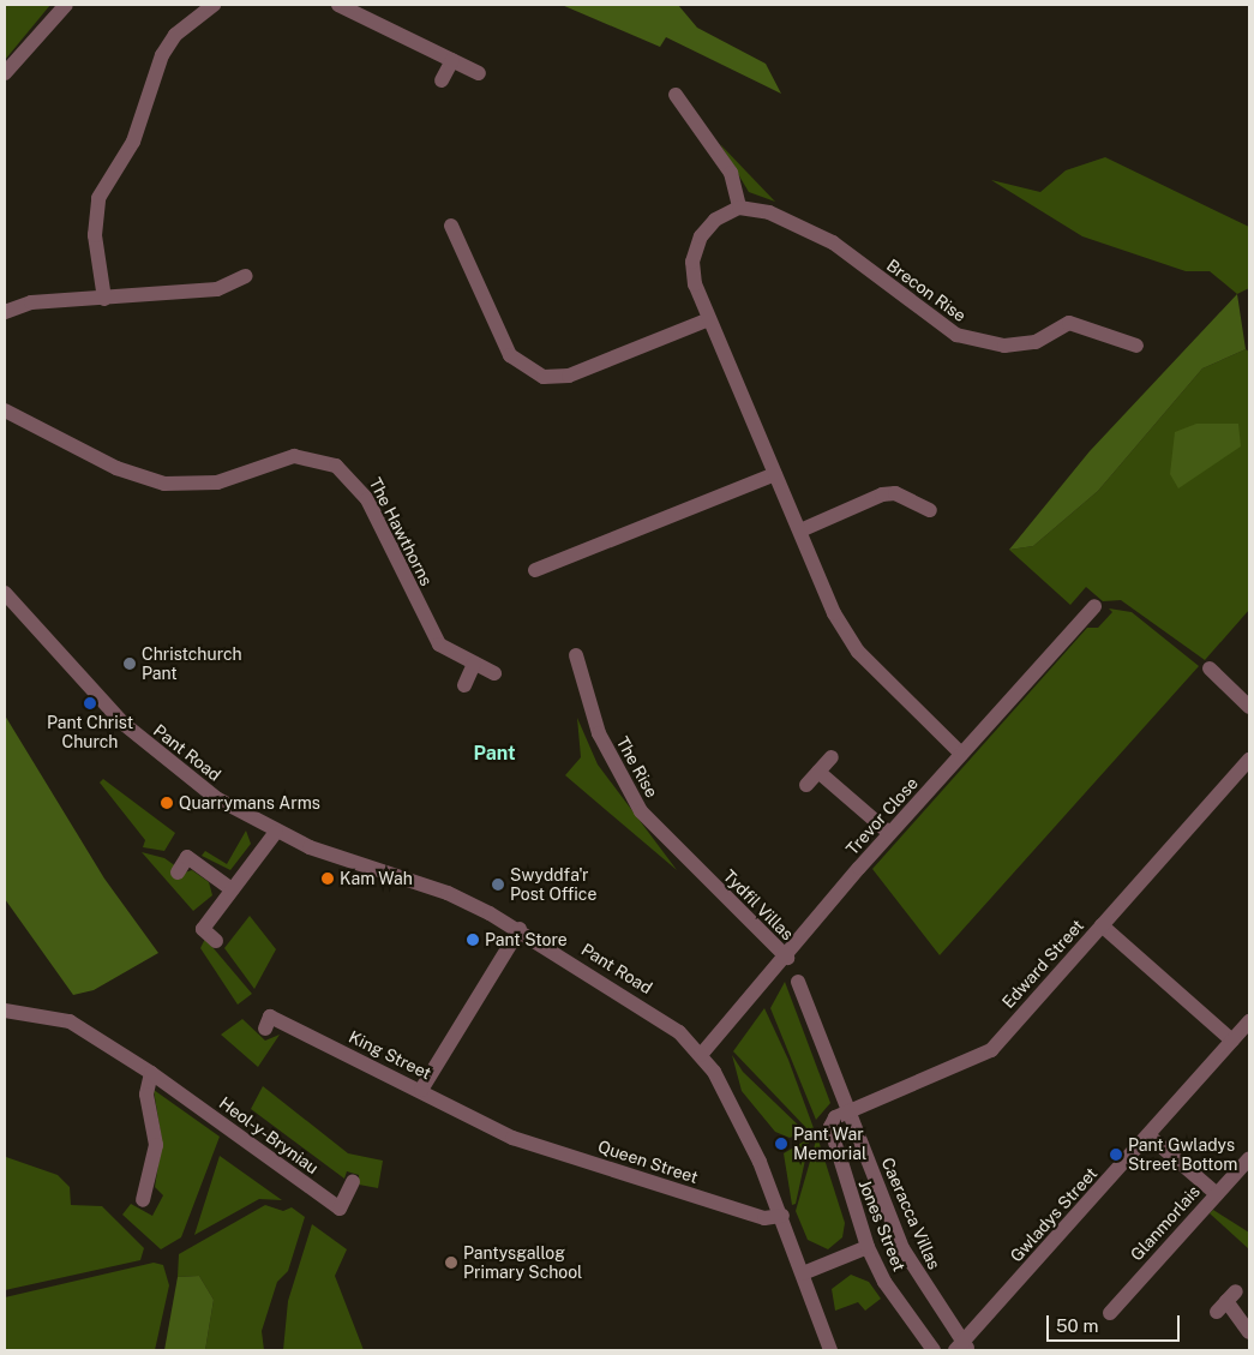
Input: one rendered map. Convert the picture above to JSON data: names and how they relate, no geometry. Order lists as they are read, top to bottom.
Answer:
{
  "streets": {
    "street": [
      "Brecon Rise",
      "The Hawthorns",
      "Pant Road",
      "The Rise",
      "Trevor Close",
      "Tydfil Villas",
      "Edward Street",
      "King Street",
      "Heol-y-Bryniau",
      "Queen Street",
      "Caeracca Villas",
      "Gwladys Street",
      "Glanmorlais",
      "Jones Street"
    ]
  },
  "crossings": [
    ["Pant Road", "Trevor Close"],
    ["Pant Road", "Queen Street"],
    ["The Rise", "Tydfil Villas"],
    ["Trevor Close", "Tydfil Villas"],
    ["Edward Street", "Caeracca Villas"],
    ["Edward Street", "Jones Street"],
    ["King Street", "Queen Street"],
    ["Caeracca Villas", "Gwladys Street"]
  ],
  "districts": ["Pant"],
  "places": [
    "Christchurch Pant",
    "Pant Christ Church",
    "Quarrymans Arms",
    "Kam Wah",
    "Swyddfa'r Post Office",
    "Pant Store",
    "Pant War Memorial",
    "Pant Gwladys Street Bottom",
    "Pantysgallog Primary School"
  ],
  "scale_bar": "50 m"
}
